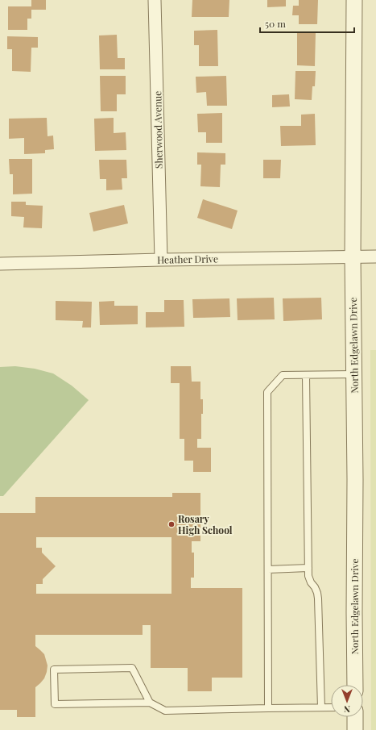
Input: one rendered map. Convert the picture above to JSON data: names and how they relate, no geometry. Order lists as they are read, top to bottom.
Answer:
{
  "streets": {
    "street": ["Sherwood Avenue", "Heather Drive", "North Edgelawn Drive"]
  },
  "crossings": [
    ["Sherwood Avenue", "Heather Drive"],
    ["Heather Drive", "North Edgelawn Drive"]
  ],
  "places": ["Rosary High School"],
  "scale_bar": "50 m",
  "north": "bottom"
}
